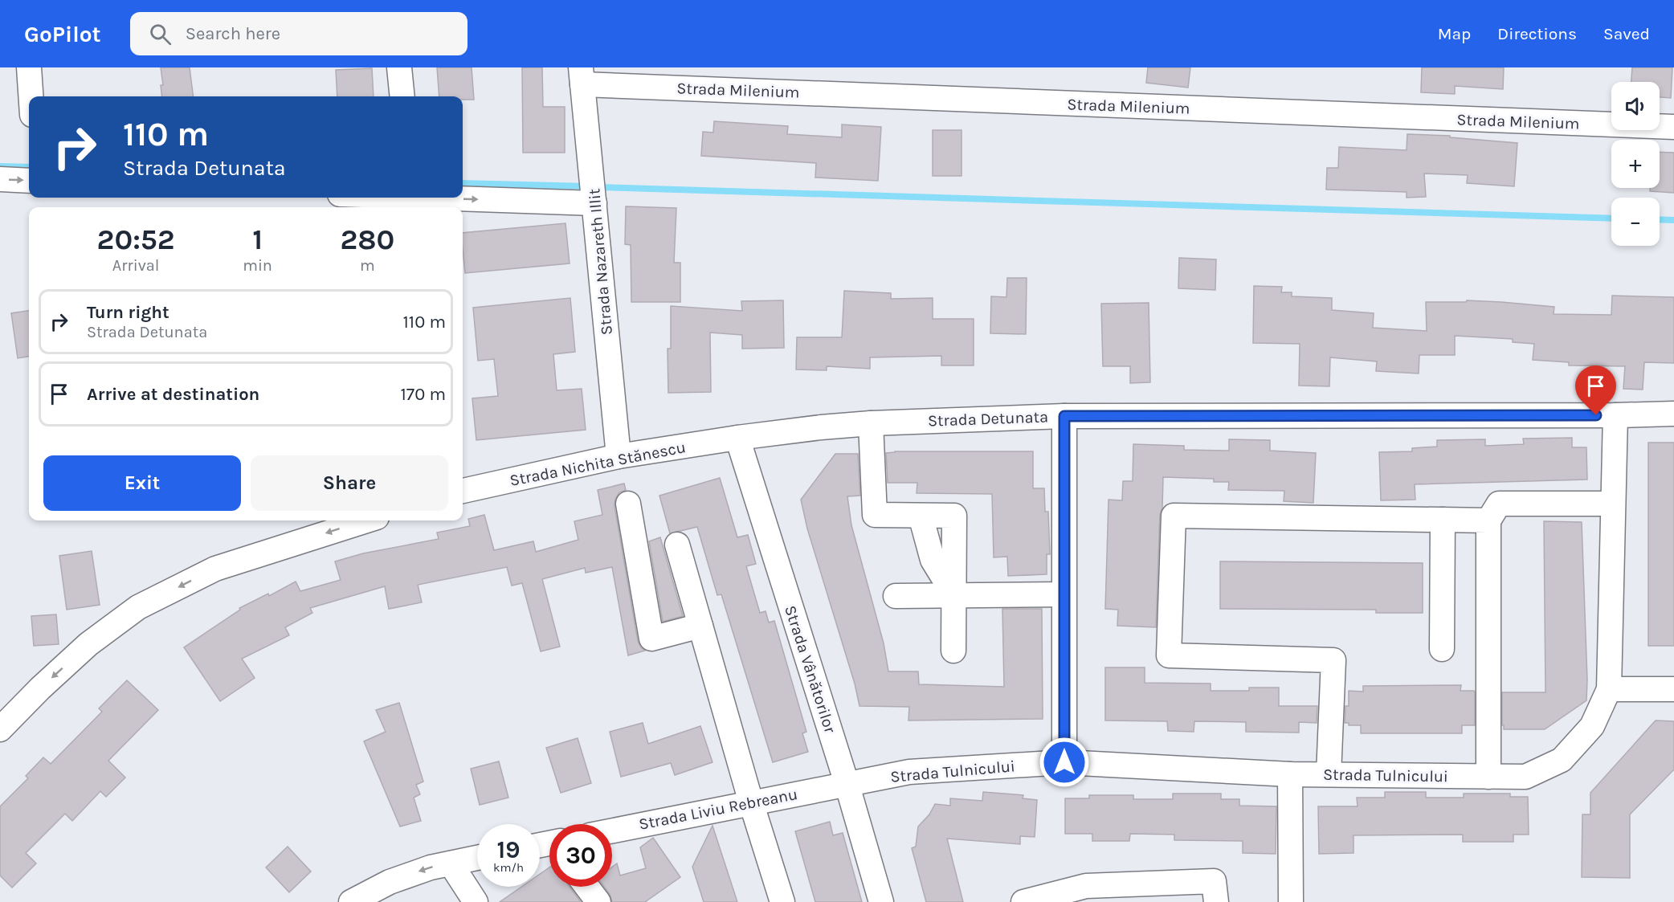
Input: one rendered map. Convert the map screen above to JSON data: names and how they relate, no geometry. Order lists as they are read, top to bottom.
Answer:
{
  "streets": {
    "street": [
      "Strada Milenium",
      "Strada Nazareth Illit",
      "Strada Detunata",
      "Strada Nichita Stănescu",
      "Strada Vânătorilor",
      "Strada Tulnicului",
      "Strada Liviu Rebreanu"
    ]
  },
  "crossings": [
    ["Strada Milenium", "Strada Nazareth Illit"],
    ["Strada Nazareth Illit", "Strada Nichita Stănescu"],
    ["Strada Detunata", "Strada Nichita Stănescu"],
    ["Strada Detunata", "Strada Vânătorilor"],
    ["Strada Detunata", "Strada Tulnicului"],
    ["Strada Nichita Stănescu", "Strada Vânătorilor"],
    ["Strada Vânătorilor", "Strada Tulnicului"],
    ["Strada Vânătorilor", "Strada Liviu Rebreanu"],
    ["Strada Tulnicului", "Strada Liviu Rebreanu"]
  ],
  "page": {
    "header": "GoPilot",
    "search": "Search here",
    "nav": ["Map", "Directions", "Saved"],
    "map_buttons": ["+", "−"],
    "turn": ["110 m", "Strada Detunata"],
    "eta": [
      "20:52",
      "Arrival",
      "1",
      "min",
      "280",
      "m"
    ],
    "list": [
      {
        "name": "Turn right",
        "note": "Strada Detunata",
        "value": "110 m"
      },
      {
        "name": "Arrive at destination",
        "value": "170 m"
      }
    ],
    "buttons": ["Exit", "Share"],
    "speed": "19 km/h",
    "limit": "30"
  }
}
